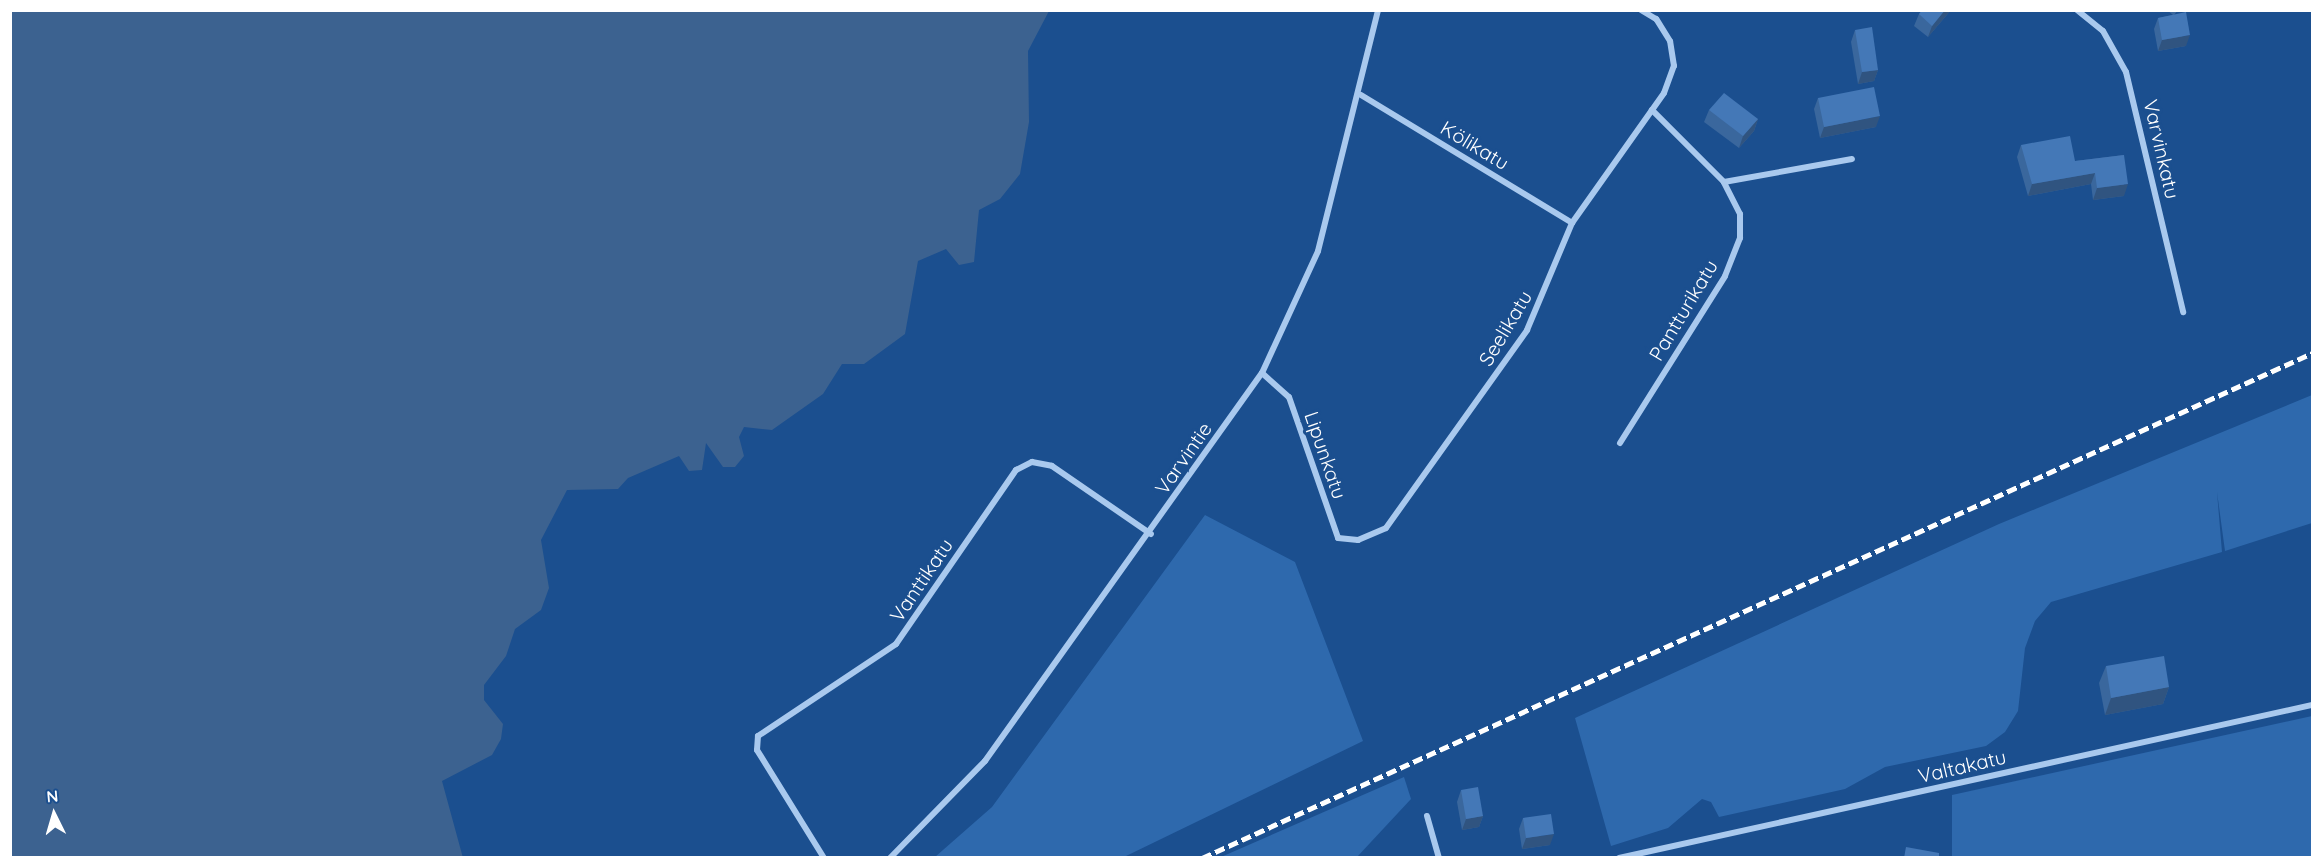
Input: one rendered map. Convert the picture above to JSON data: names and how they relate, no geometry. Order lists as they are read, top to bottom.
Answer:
{
  "streets": {
    "street": [
      "Kölikatu",
      "Varvinkatu",
      "Pantturikatu",
      "Seelikatu",
      "Lipunkatu",
      "Varvintie",
      "Vanttikatu",
      "Valtakatu"
    ]
  },
  "crossings": [
    ["Kölikatu", "Seelikatu"],
    ["Kölikatu", "Varvintie"],
    ["Pantturikatu", "Seelikatu"],
    ["Seelikatu", "Lipunkatu"],
    ["Lipunkatu", "Varvintie"],
    ["Varvintie", "Vanttikatu"]
  ],
  "north": "top"
}
